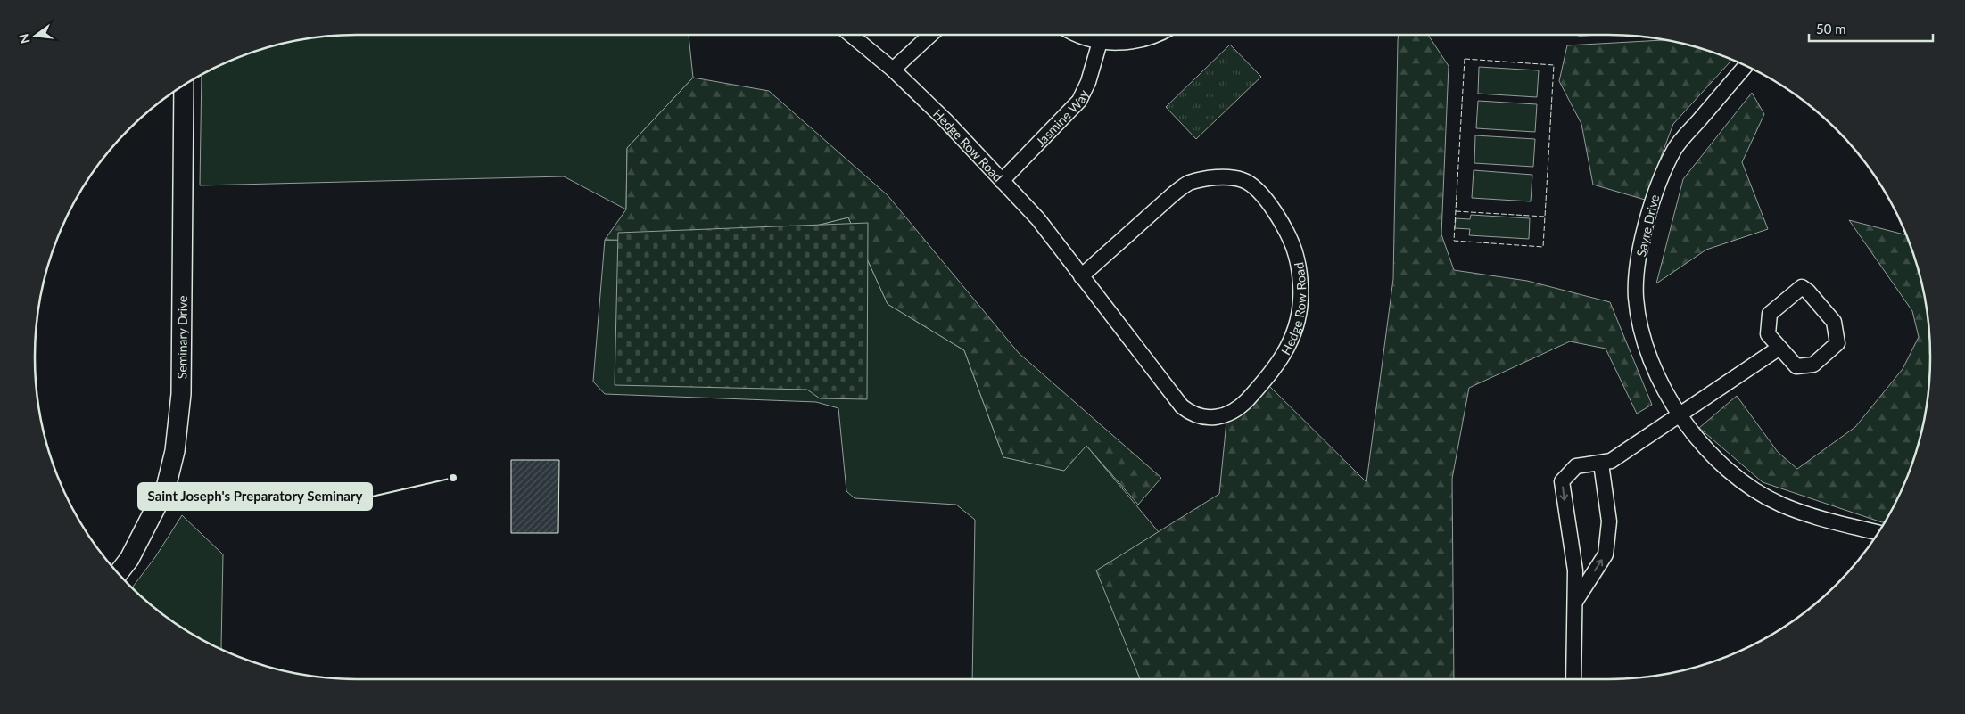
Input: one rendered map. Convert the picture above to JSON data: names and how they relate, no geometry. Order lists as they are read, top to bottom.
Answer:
{
  "streets": {
    "street": [
      "Jasmine Way",
      "Hedge Row Road",
      "Sayre Drive",
      "Seminary Drive"
    ]
  },
  "crossings": [
    ["Jasmine Way", "Hedge Row Road"]
  ],
  "places": ["Saint Joseph's Preparatory Seminary"],
  "scale_bar": "50 m",
  "north": "left"
}
